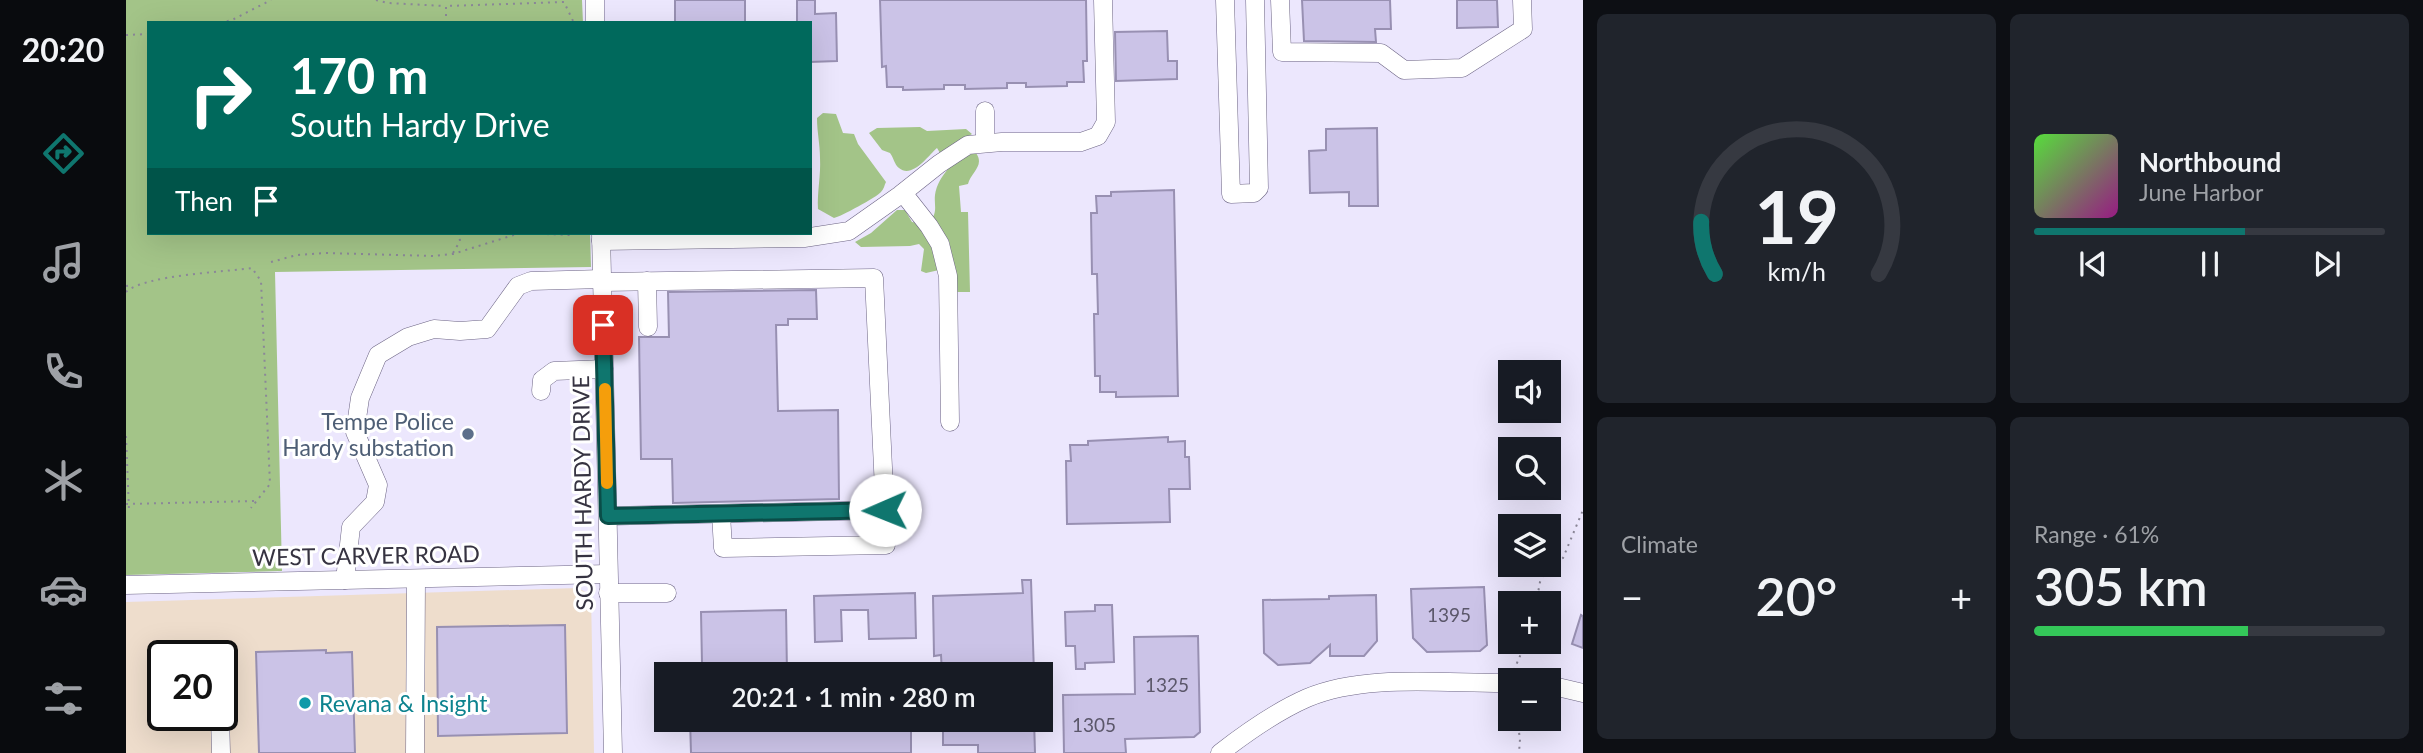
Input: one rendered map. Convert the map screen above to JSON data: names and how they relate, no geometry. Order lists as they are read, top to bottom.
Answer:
{
  "streets": {
    "street": ["SOUTH HARDY DRIVE", "WEST CARVER ROAD"]
  },
  "crossings": [
    ["SOUTH HARDY DRIVE", "WEST CARVER ROAD"]
  ],
  "places": ["Tempe Police Hardy substation", "Revana & Insight"],
  "house_numbers": ["1395", "1325", "1305"],
  "page": {
    "tabs": "20:20",
    "turn": ["170 m", "South Hardy Drive"],
    "song": ["Northbound", "June Harbor"],
    "then": "Then",
    "map_buttons": ["+", "−"],
    "tile": [
      "Climate",
      ["Range · 61%", "305 km"]
    ],
    "heat": ["−", "20°", "+"],
    "limit": "20",
    "trip": "20:21 · 1 min · 280 m",
    "gauge": ["19", "km/h"]
  }
}
